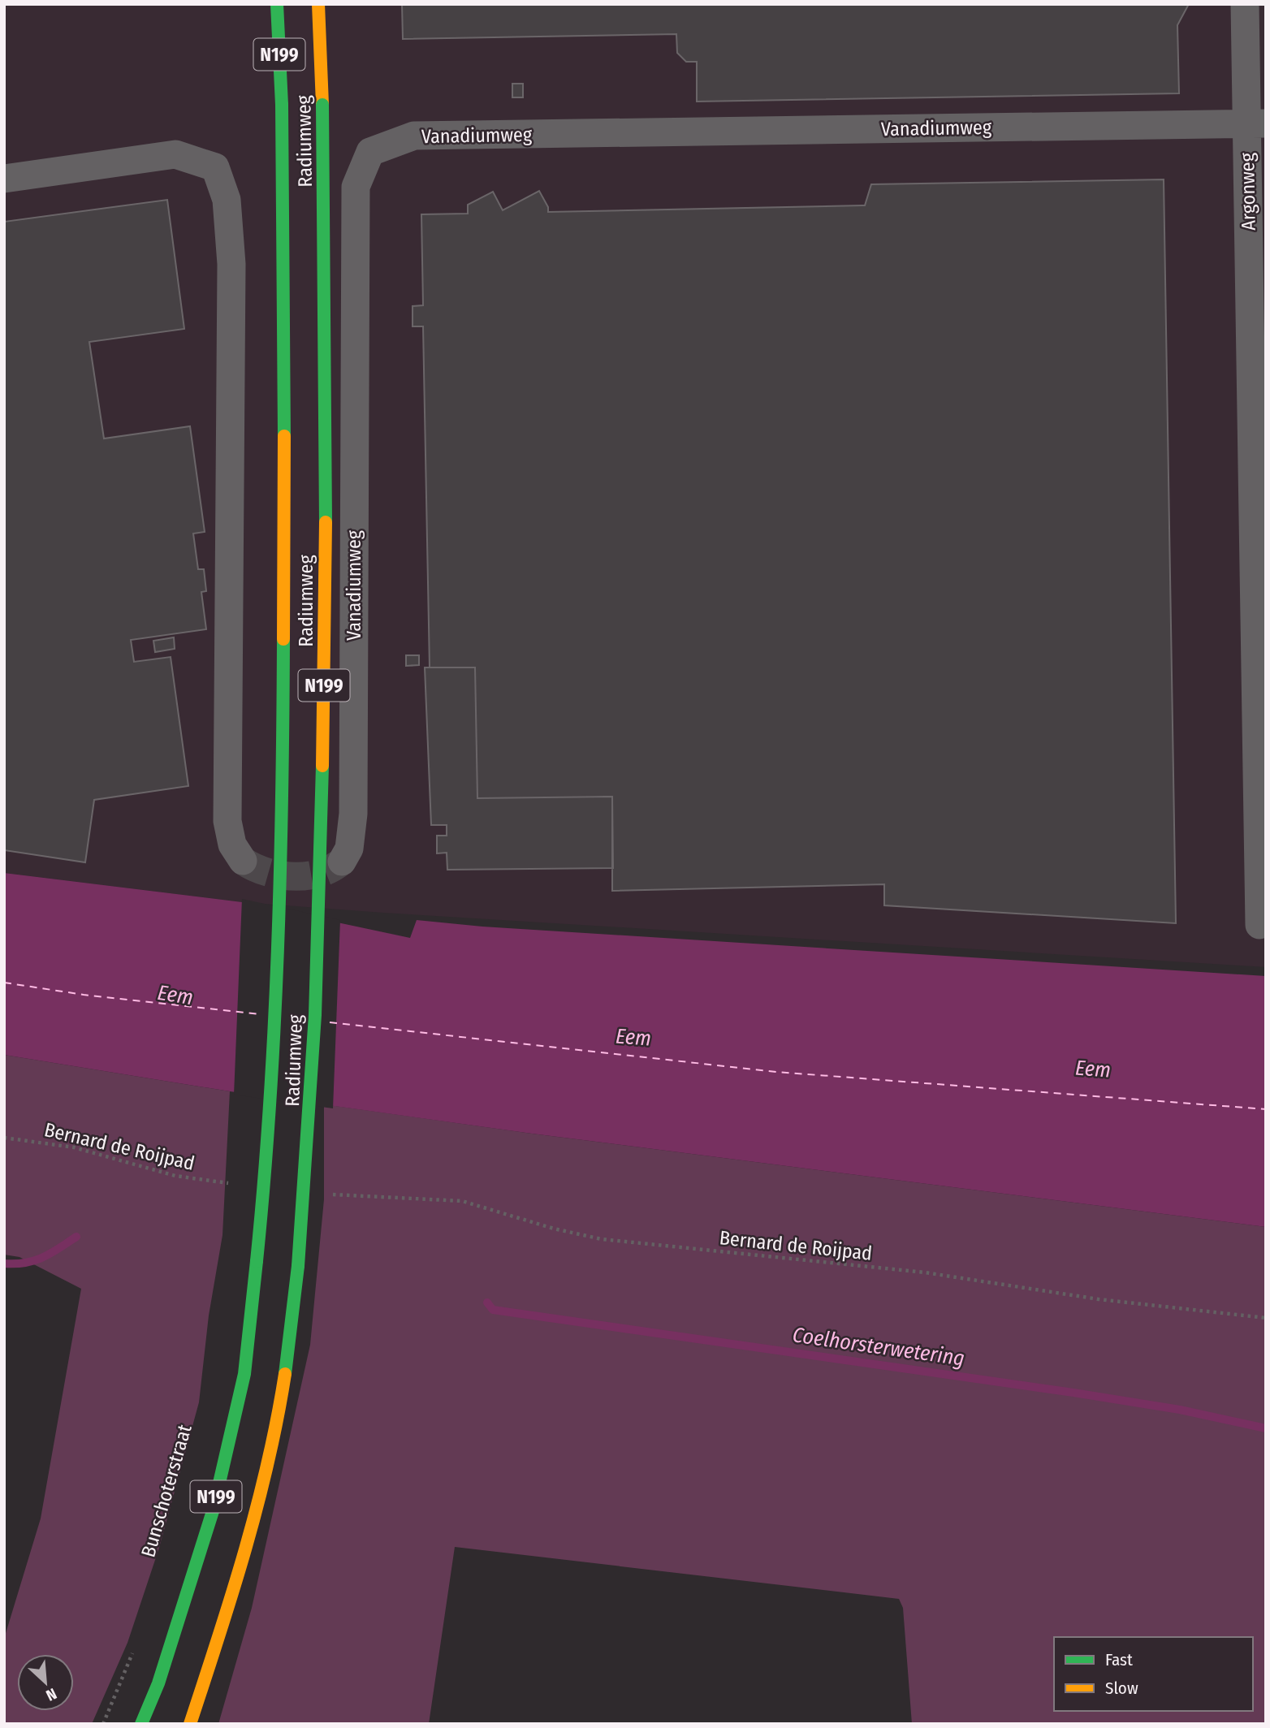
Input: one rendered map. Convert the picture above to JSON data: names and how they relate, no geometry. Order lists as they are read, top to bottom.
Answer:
{
  "streets": {
    "main road": ["N199", "Radiumweg"],
    "street": ["Vanadiumweg", "Argonweg"],
    "path": ["Bernard de Roijpad"]
  },
  "crossings": [
    ["Vanadiumweg", "Argonweg"]
  ],
  "water": ["Eem", "Coelhorsterwetering"],
  "legend": ["Fast", "Slow"],
  "north": "bottom right"
}
